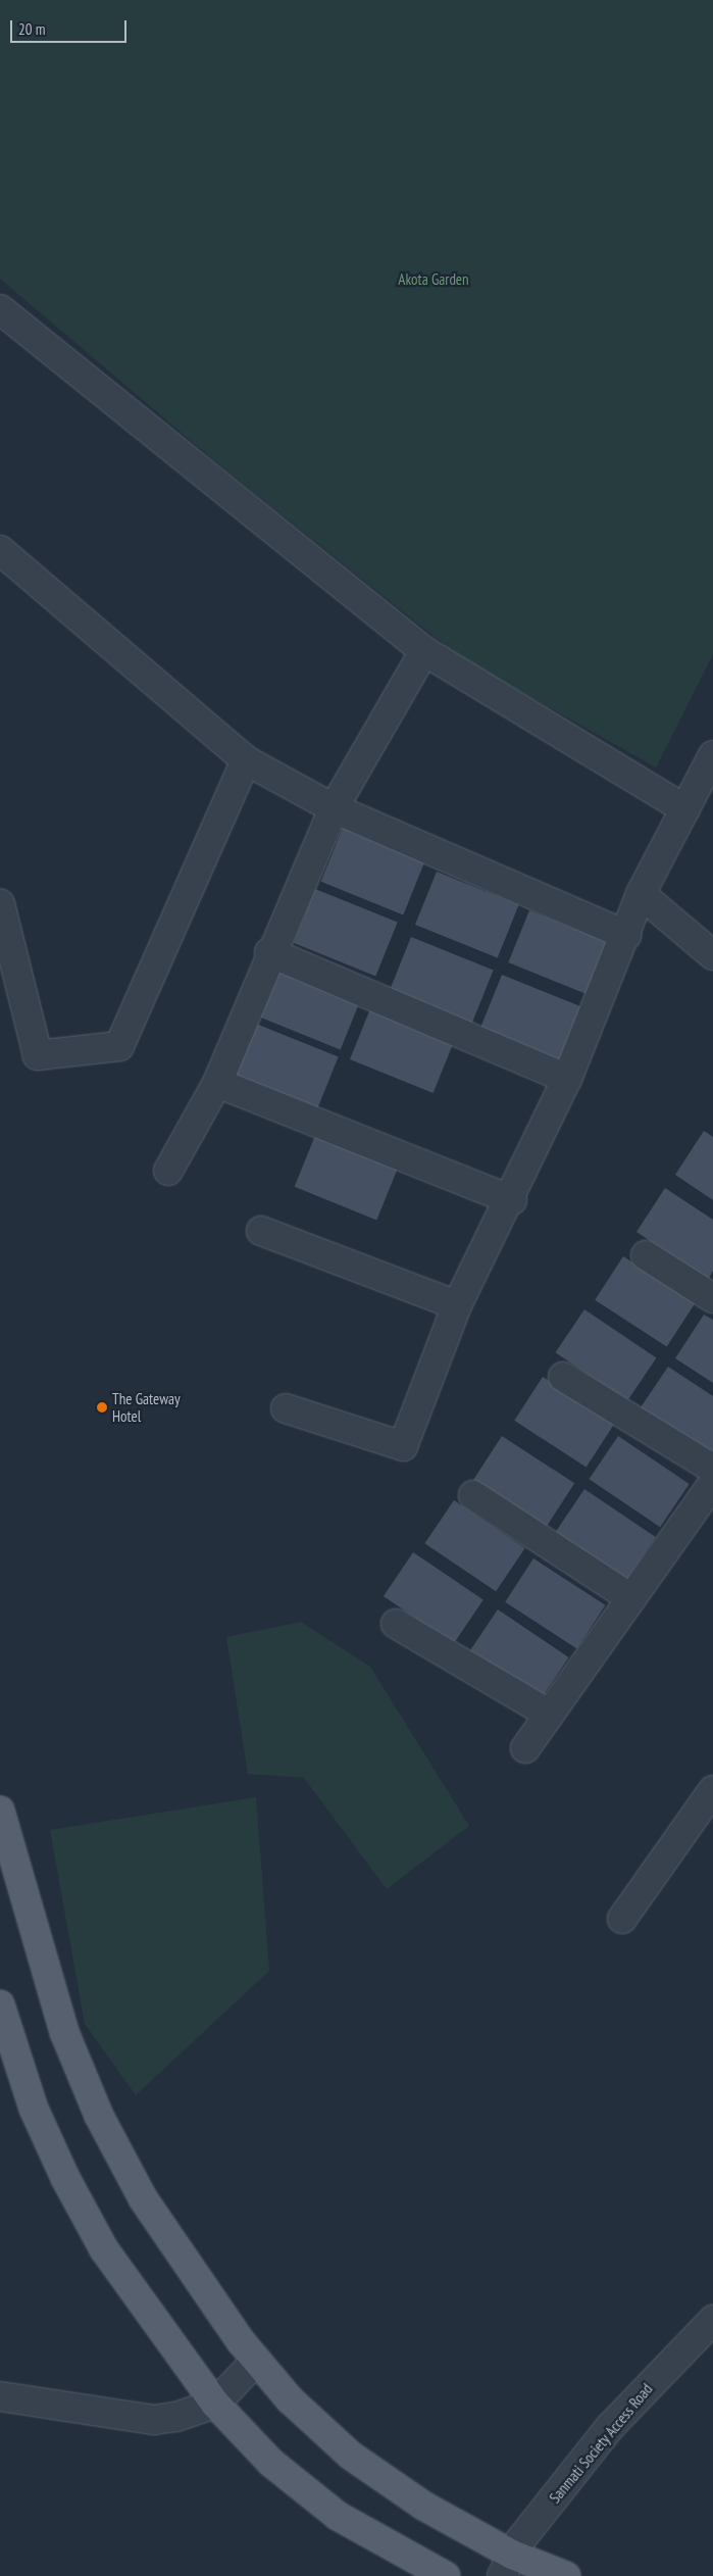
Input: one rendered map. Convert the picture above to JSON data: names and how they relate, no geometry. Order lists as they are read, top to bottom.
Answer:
{
  "streets": {
    "street": ["Sanmati Society Access Road"]
  },
  "parks": ["Akota Garden"],
  "places": ["The Gateway Hotel"],
  "scale_bar": "20 m"
}
